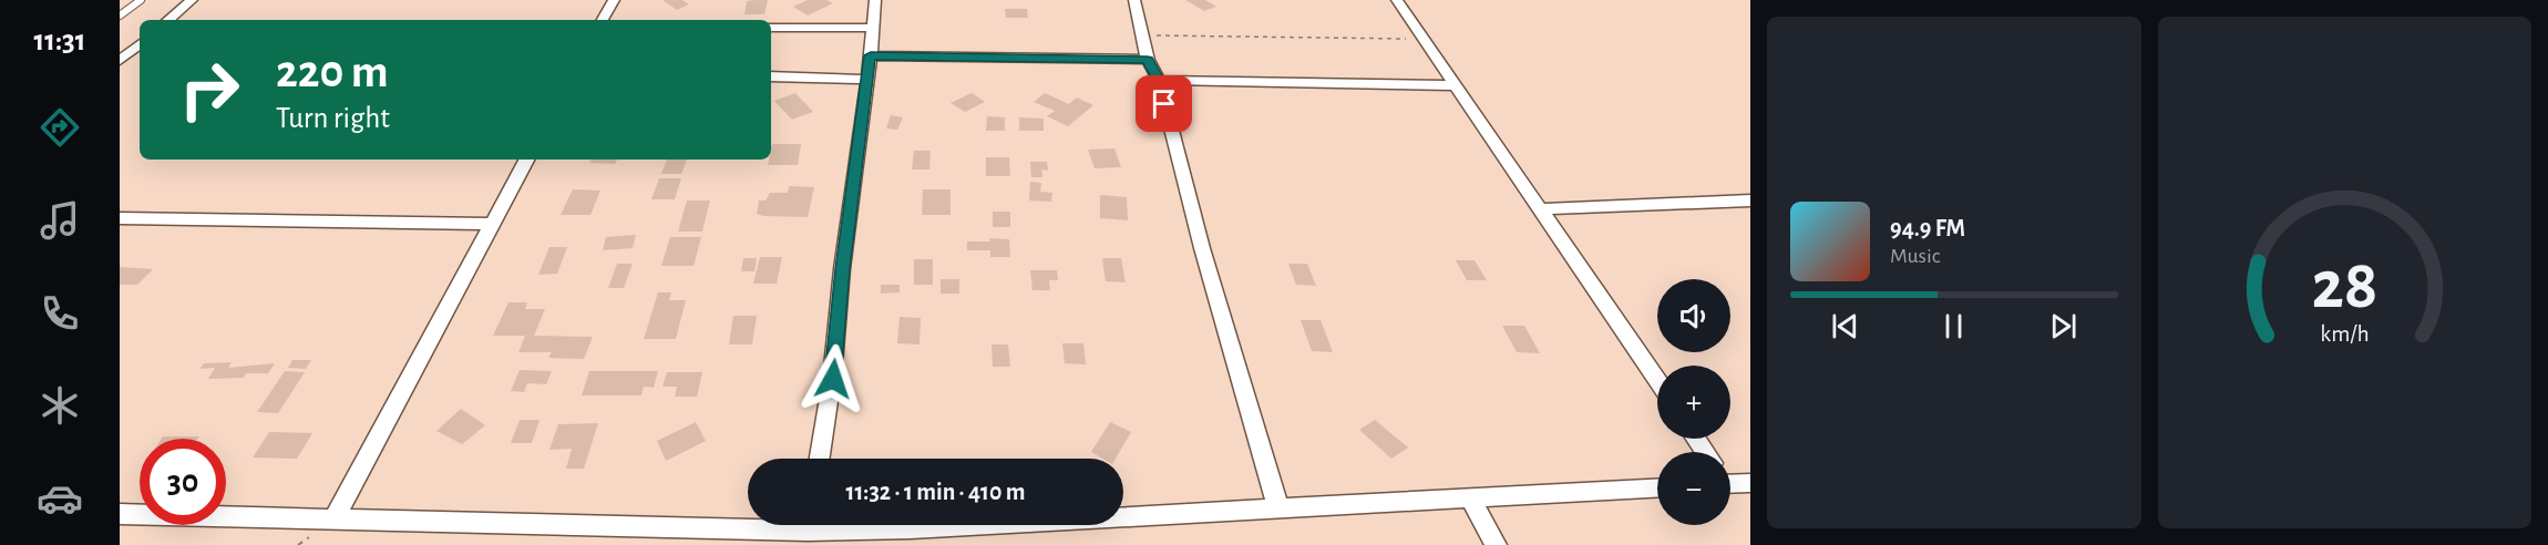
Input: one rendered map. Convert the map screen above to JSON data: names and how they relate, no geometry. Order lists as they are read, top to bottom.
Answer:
{
  "page": {
    "tabs": "11:31",
    "turn": ["220 m", "Turn right"],
    "song": ["94.9 FM", "Music"],
    "map_buttons": ["+", "−"],
    "limit": "30",
    "trip": "11:32 · 1 min · 410 m",
    "gauge": ["28", "km/h"]
  }
}
